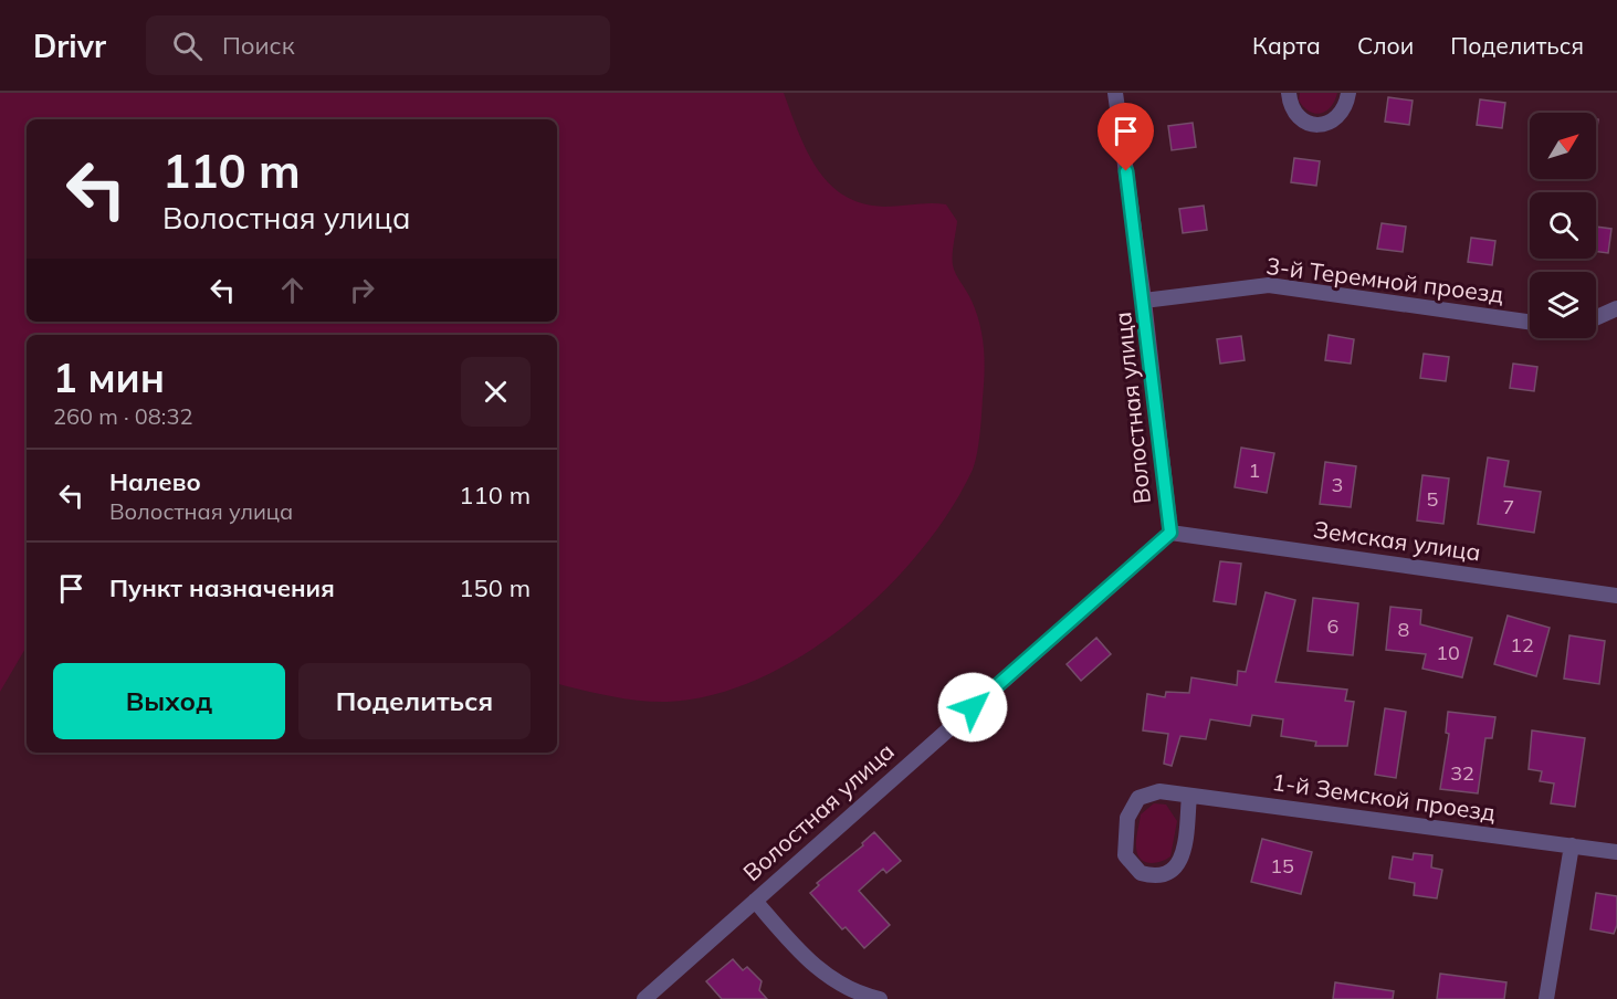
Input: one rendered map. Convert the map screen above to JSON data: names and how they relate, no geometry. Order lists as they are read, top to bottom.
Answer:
{
  "streets": {
    "street": [
      "3-й Теремной проезд",
      "Волостная улица",
      "Земская улица",
      "1-й Земской проезд"
    ]
  },
  "crossings": [
    ["3-й Теремной проезд", "Волостная улица"],
    ["Волостная улица", "Земская улица"]
  ],
  "house_numbers": [
    "1",
    "3",
    "5",
    "7",
    "6",
    "8",
    "12",
    "10",
    "32",
    "15"
  ],
  "north": "top right",
  "page": {
    "header": "Drivr",
    "search": "Поиск",
    "nav": ["Карта", "Слои", "Поделиться"],
    "turn": ["110 m", "Волостная улица"],
    "heading": ["1 мин", "260 m · 08:32"],
    "list": [
      {
        "name": "Налево",
        "note": "Волостная улица",
        "value": "110 m"
      },
      {
        "name": "Пункт назначения",
        "value": "150 m"
      }
    ],
    "buttons": ["Выход", "Поделиться"]
  }
}
